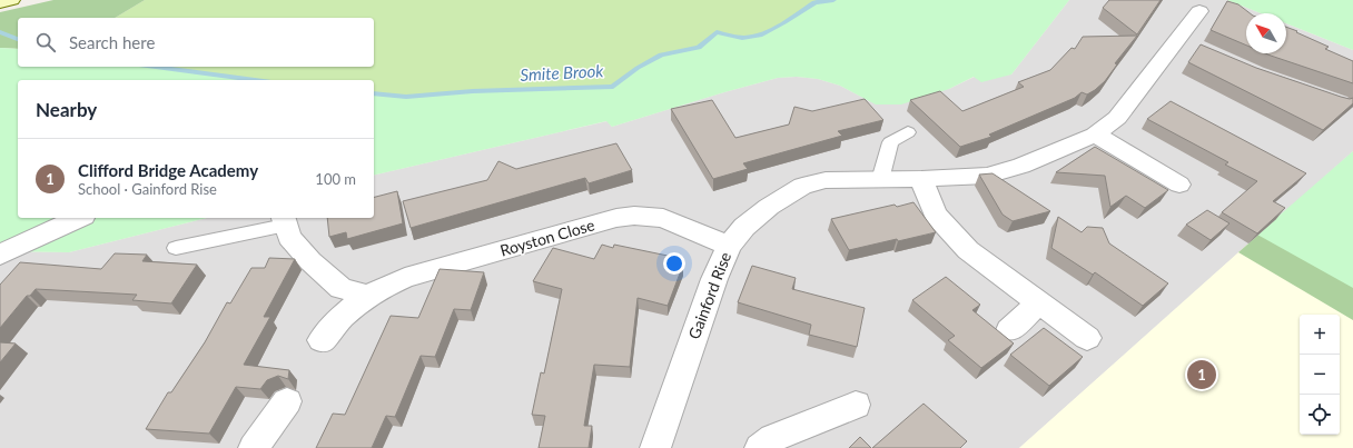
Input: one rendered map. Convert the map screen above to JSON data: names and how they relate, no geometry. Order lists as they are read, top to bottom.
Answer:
{
  "streets": {
    "street": ["Royston Close", "Gainford Rise"]
  },
  "crossings": [
    ["Royston Close", "Gainford Rise"]
  ],
  "water": ["Smite Brook"],
  "north": "top left",
  "page": {
    "search": "Search here",
    "heading": "Nearby",
    "list": [
      {
        "mark": "1",
        "name": "Clifford Bridge Academy",
        "note": "School · Gainford Rise",
        "value": "100 m"
      }
    ],
    "map_buttons": ["+", "−"],
    "pins": "1"
  }
}
